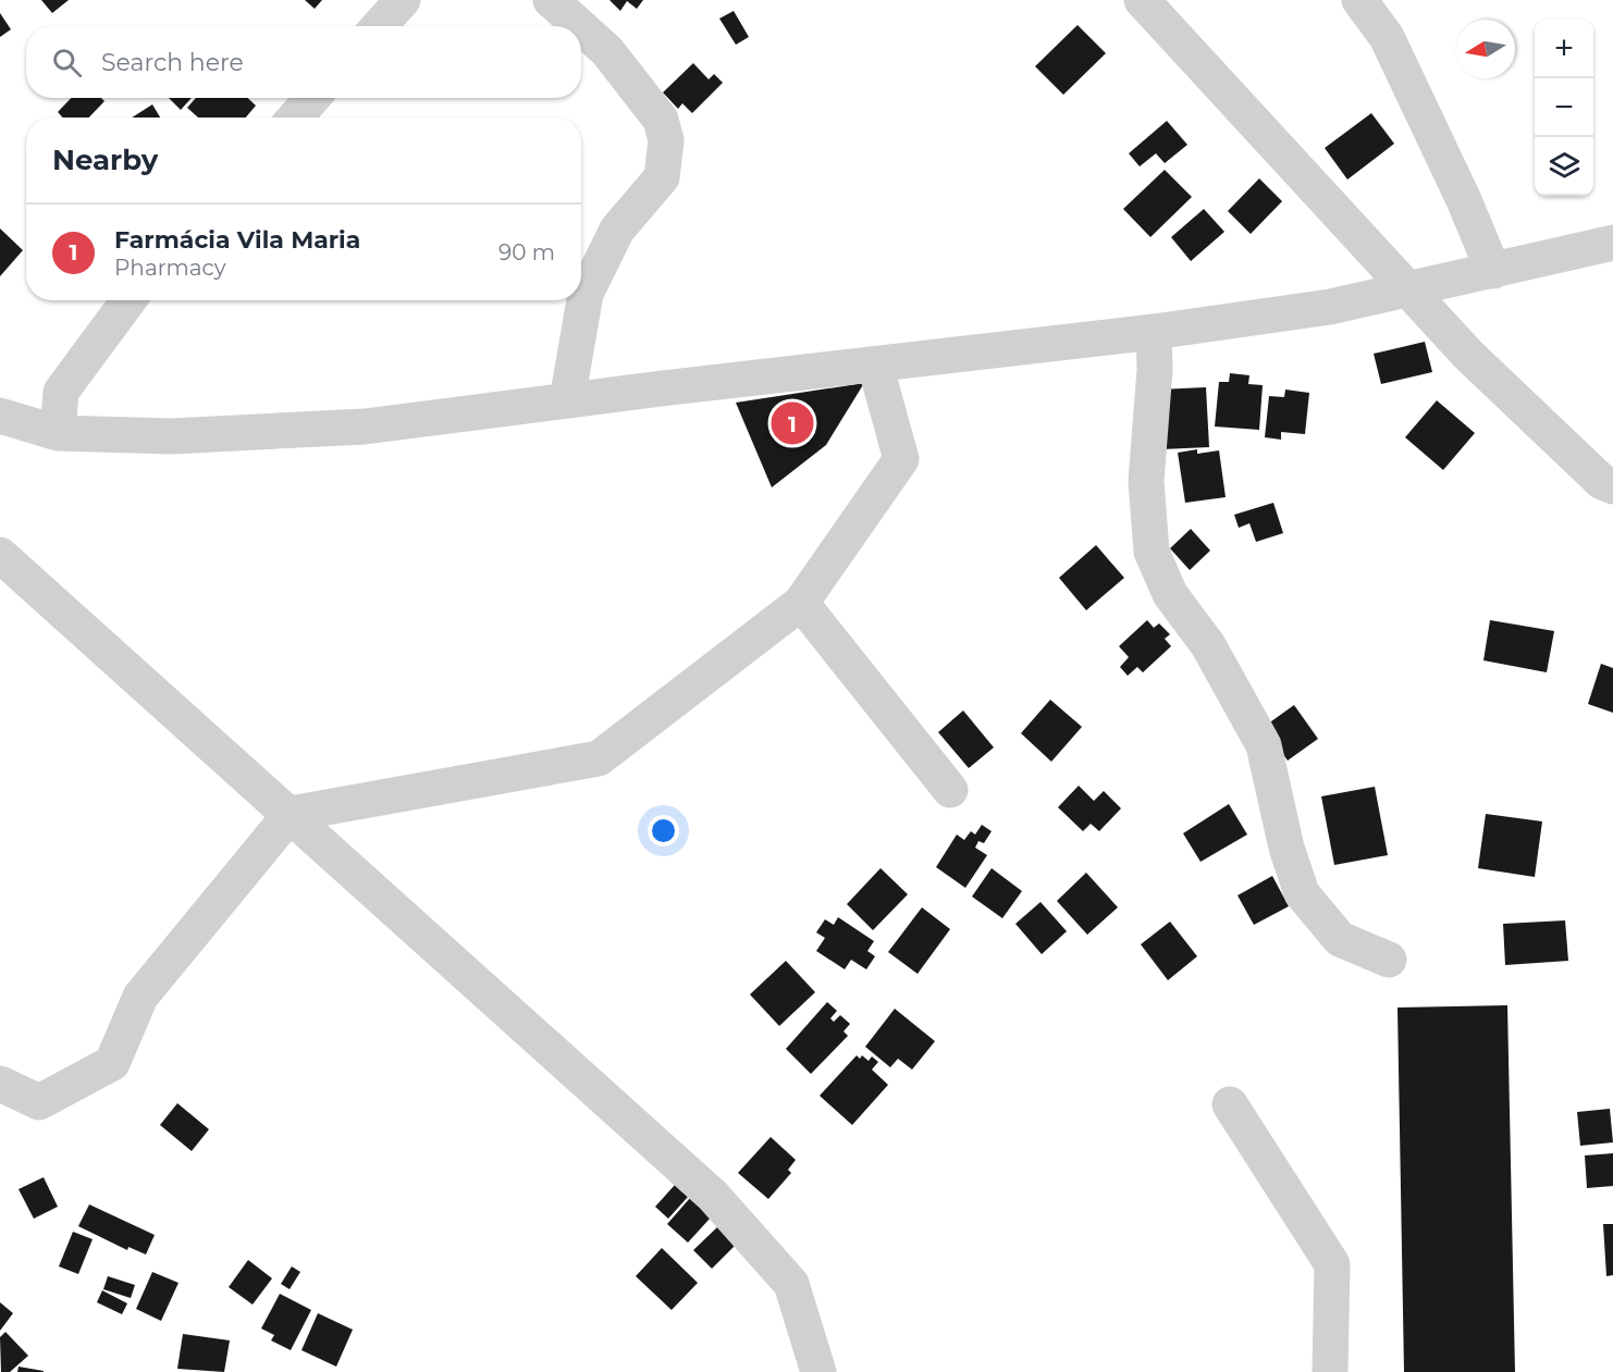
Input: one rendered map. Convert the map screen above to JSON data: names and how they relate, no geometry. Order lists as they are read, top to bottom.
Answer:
{
  "north": "left",
  "page": {
    "map_buttons": ["+", "−"],
    "search": "Search here",
    "heading": "Nearby",
    "list": [
      {
        "mark": "1",
        "name": "Farmácia Vila Maria",
        "note": "Pharmacy",
        "value": "90 m"
      }
    ],
    "pins": "1"
  }
}
